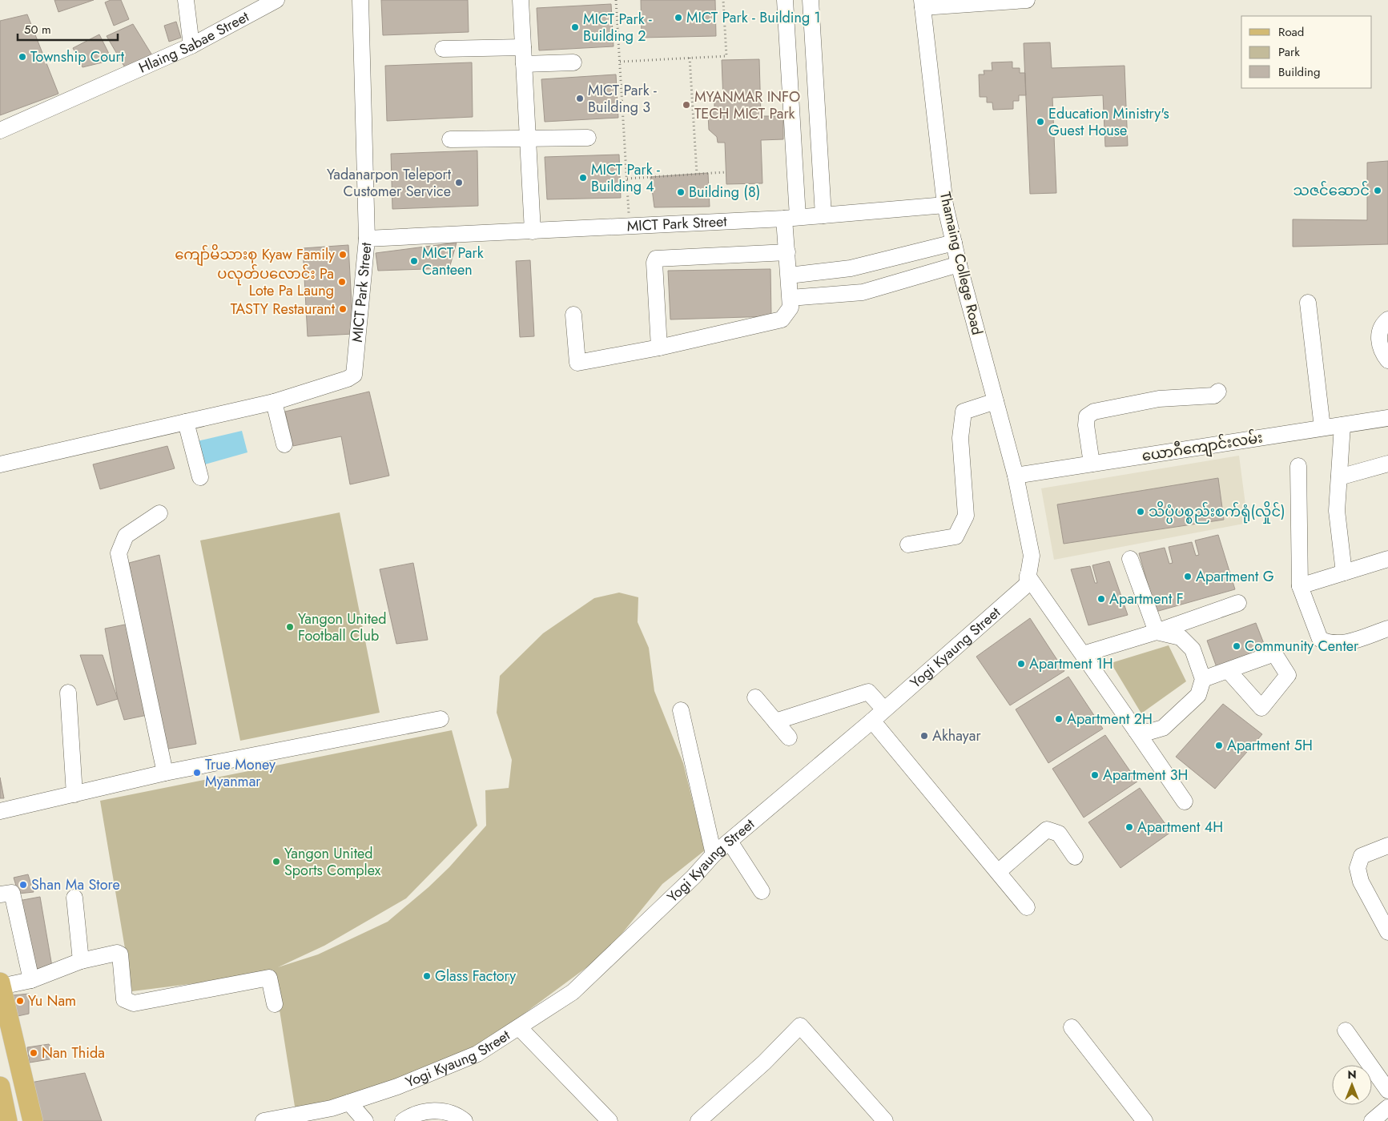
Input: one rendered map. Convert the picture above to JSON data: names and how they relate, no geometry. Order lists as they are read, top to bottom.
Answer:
{
  "streets": {
    "street": [
      "Hlaing Sabae Street",
      "MICT Park Street",
      "Thamaing College Road",
      "ယောဂီကျောင်းလမ်း",
      "Yogi Kyaung Street"
    ]
  },
  "crossings": [
    ["MICT Park Street", "Thamaing College Road"],
    ["Thamaing College Road", "ယောဂီကျောင်းလမ်း"],
    ["Thamaing College Road", "Yogi Kyaung Street"],
    ["ယောဂီကျောင်းလမ်း", "Yogi Kyaung Street"]
  ],
  "places": [
    "MICT Park - Building 1",
    "MICT Park - Building 2",
    "Township Court",
    "MICT Park - Building 3",
    "MYANMAR INFO TECH MICT Park",
    "Education Ministry's Guest House",
    "MICT Park - Building 4",
    "Yadanarpon Teleport Customer Service",
    "သဇင်ဆောင်",
    "Building (8)",
    "ကျော်မိသားစု Kyaw Family",
    "MICT Park Canteen",
    "ပလုတ်ပလောင်း Pa Lote Pa Laung",
    "TASTY Restaurant",
    "သိပ္ပံပစ္စည်းစက်ရုံ(လှိုင်)",
    "Apartment G",
    "Apartment F",
    "Yangon United Football Club",
    "Community Center",
    "Apartment 1H",
    "Apartment 2H",
    "Akhayar",
    "Apartment 5H",
    "True Money Myanmar",
    "Apartment 3H",
    "Apartment 4H",
    "Yangon United Sports Complex",
    "Shan Ma Store",
    "Glass Factory",
    "Yu Nam",
    "Nan Thida"
  ],
  "legend": ["Road", "Park", "Building"],
  "scale_bar": "50 m",
  "north": "top"
}
